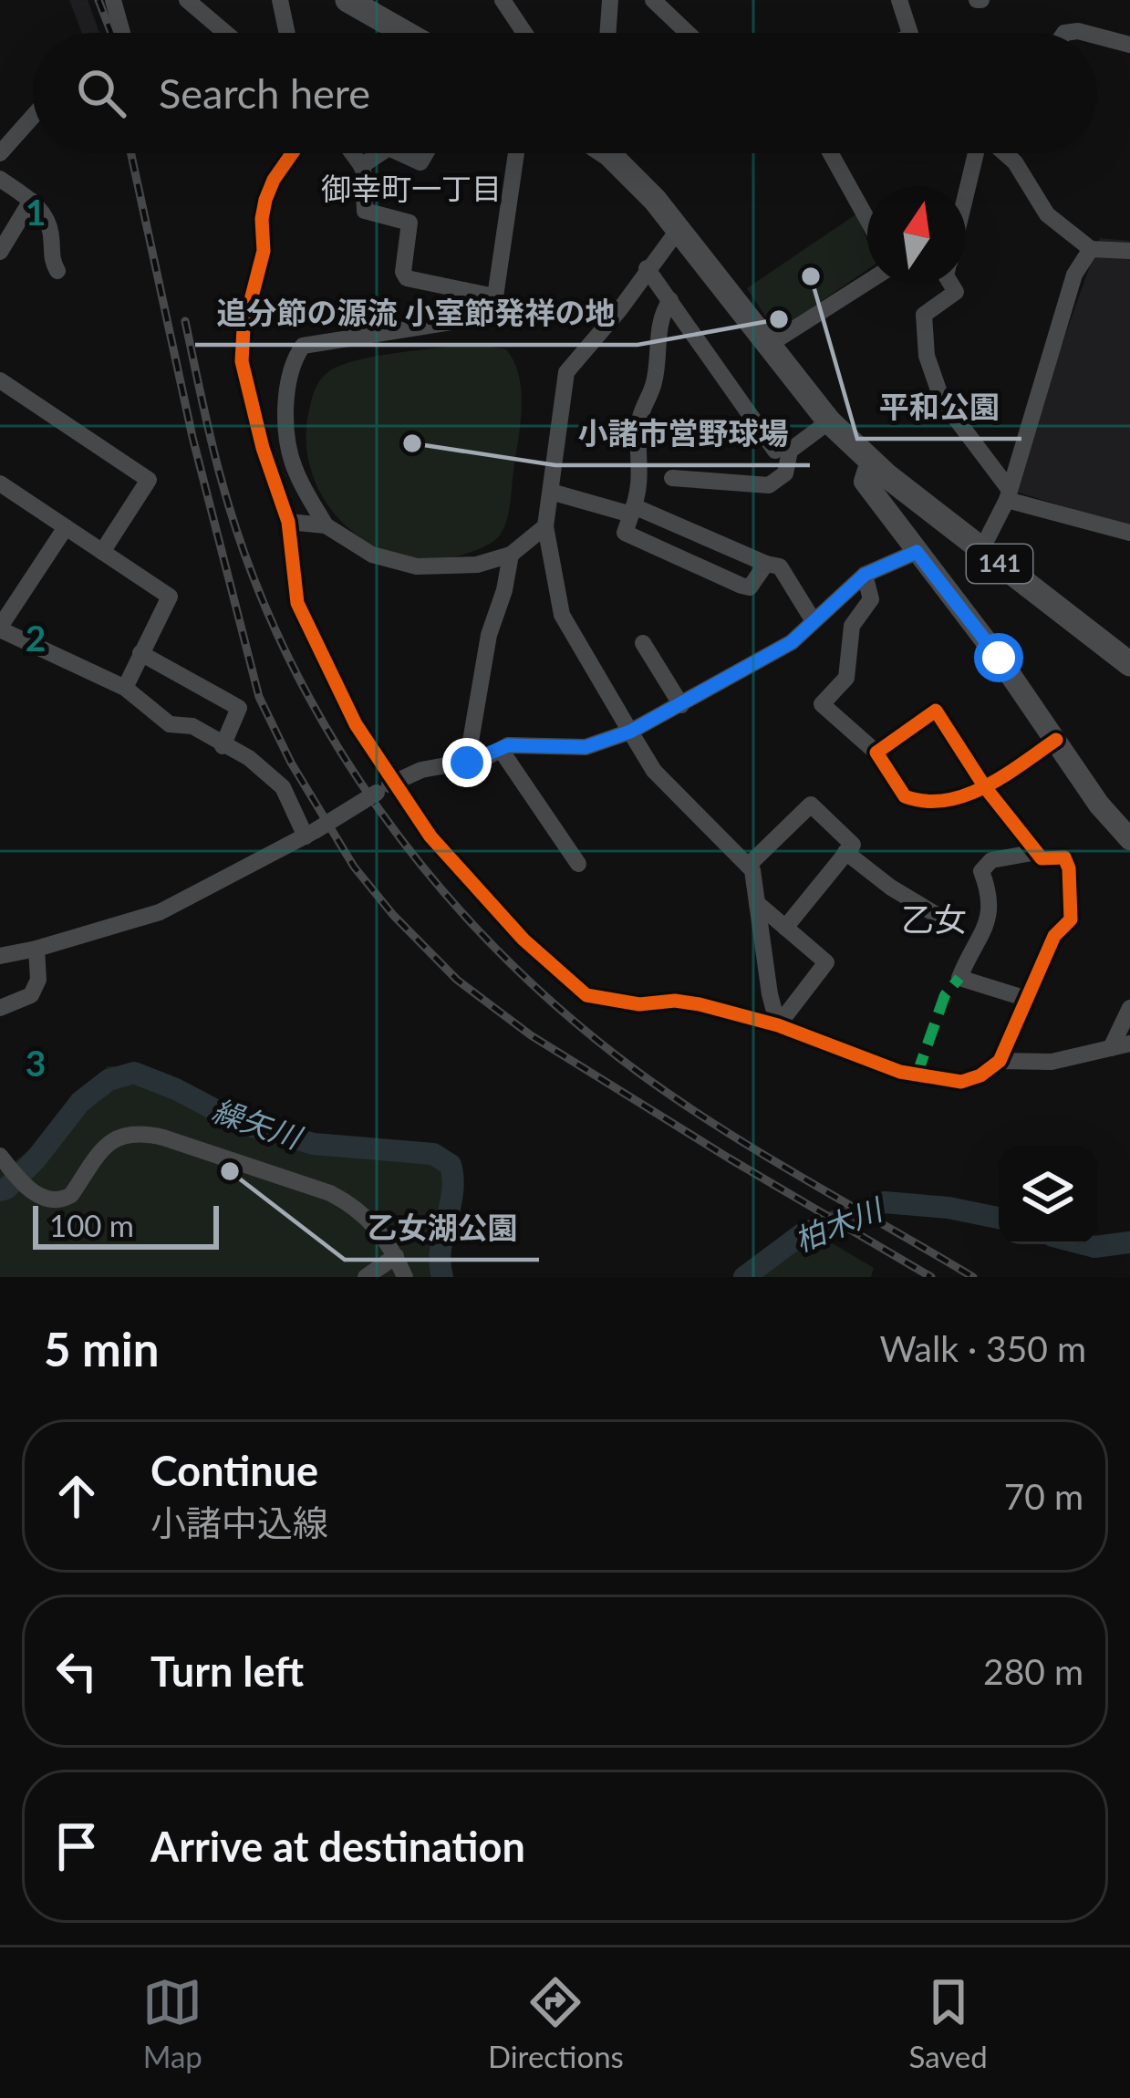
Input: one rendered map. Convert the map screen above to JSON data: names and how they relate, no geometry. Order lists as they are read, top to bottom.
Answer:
{
  "streets": {
    "highway": ["141"]
  },
  "districts": ["御幸町一丁目", "乙女"],
  "water": ["繰矢川", "柏木川"],
  "places": [
    "平和公園",
    "追分節の源流 小室節発祥の地",
    "小諸市営野球場",
    "乙女湖公園"
  ],
  "scale_bar": "100 m",
  "north": "top",
  "page": {
    "search": "Search here",
    "scale": "100 m",
    "heading": ["5 min", "Walk · 350 m"],
    "list": [
      ["Continue", "小諸中込線", "70 m"],
      ["Turn left", "280 m"],
      "Arrive at destination"
    ],
    "nav": ["Map", "Directions", "Saved"]
  },
  "grid": {
    "rows": ["1", "2", "3"]
  }
}
